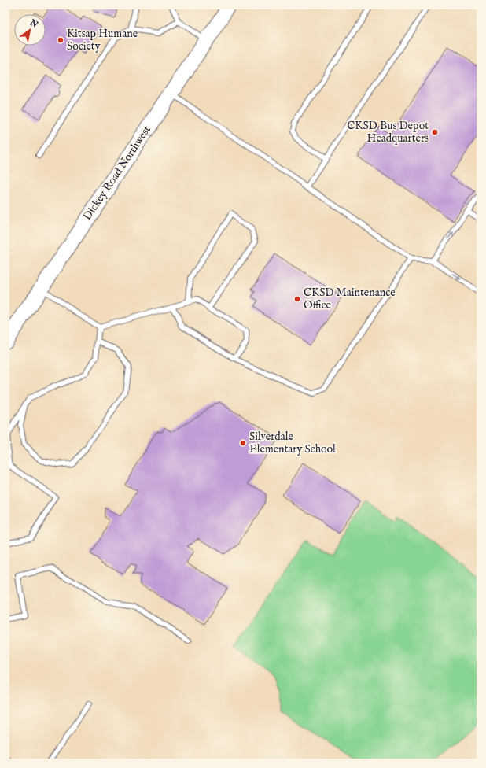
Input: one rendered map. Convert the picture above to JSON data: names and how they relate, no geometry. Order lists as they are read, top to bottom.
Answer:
{
  "streets": {
    "street": ["Dickey Road Northwest"]
  },
  "places": [
    "Kitsap Humane Society",
    "CKSD Bus Depot Headquarters",
    "CKSD Maintenance Office",
    "Silverdale Elementary School"
  ],
  "north": "top right"
}
